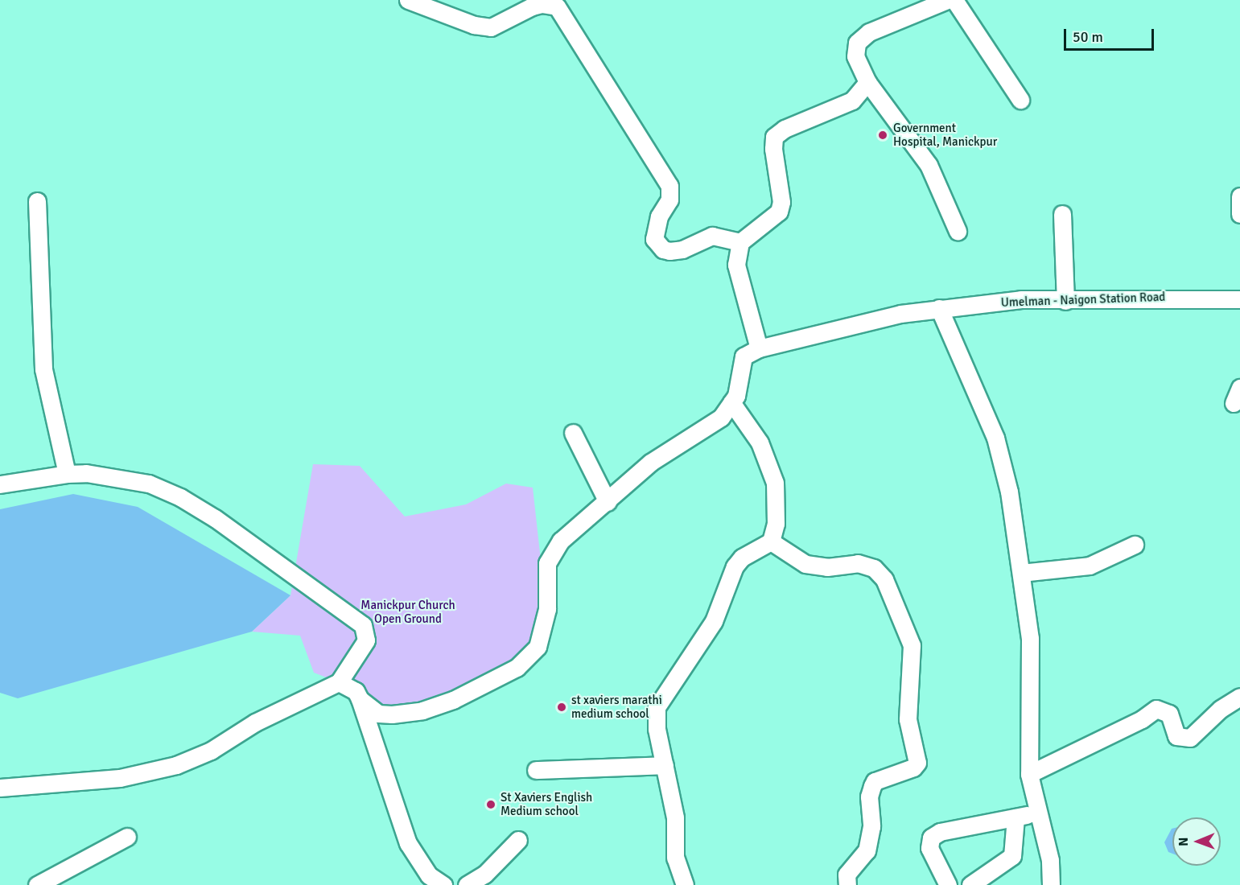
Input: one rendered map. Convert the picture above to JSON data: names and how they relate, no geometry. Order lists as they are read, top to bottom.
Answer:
{
  "streets": {
    "street": ["Umelman - Naigon Station Road"]
  },
  "parks": ["Manickpur Church Open Ground"],
  "places": ["Government Hospital, Manickpur", "st xaviers marathi medium school", "St Xaviers English Medium school"],
  "scale_bar": "50 m",
  "north": "left"
}
